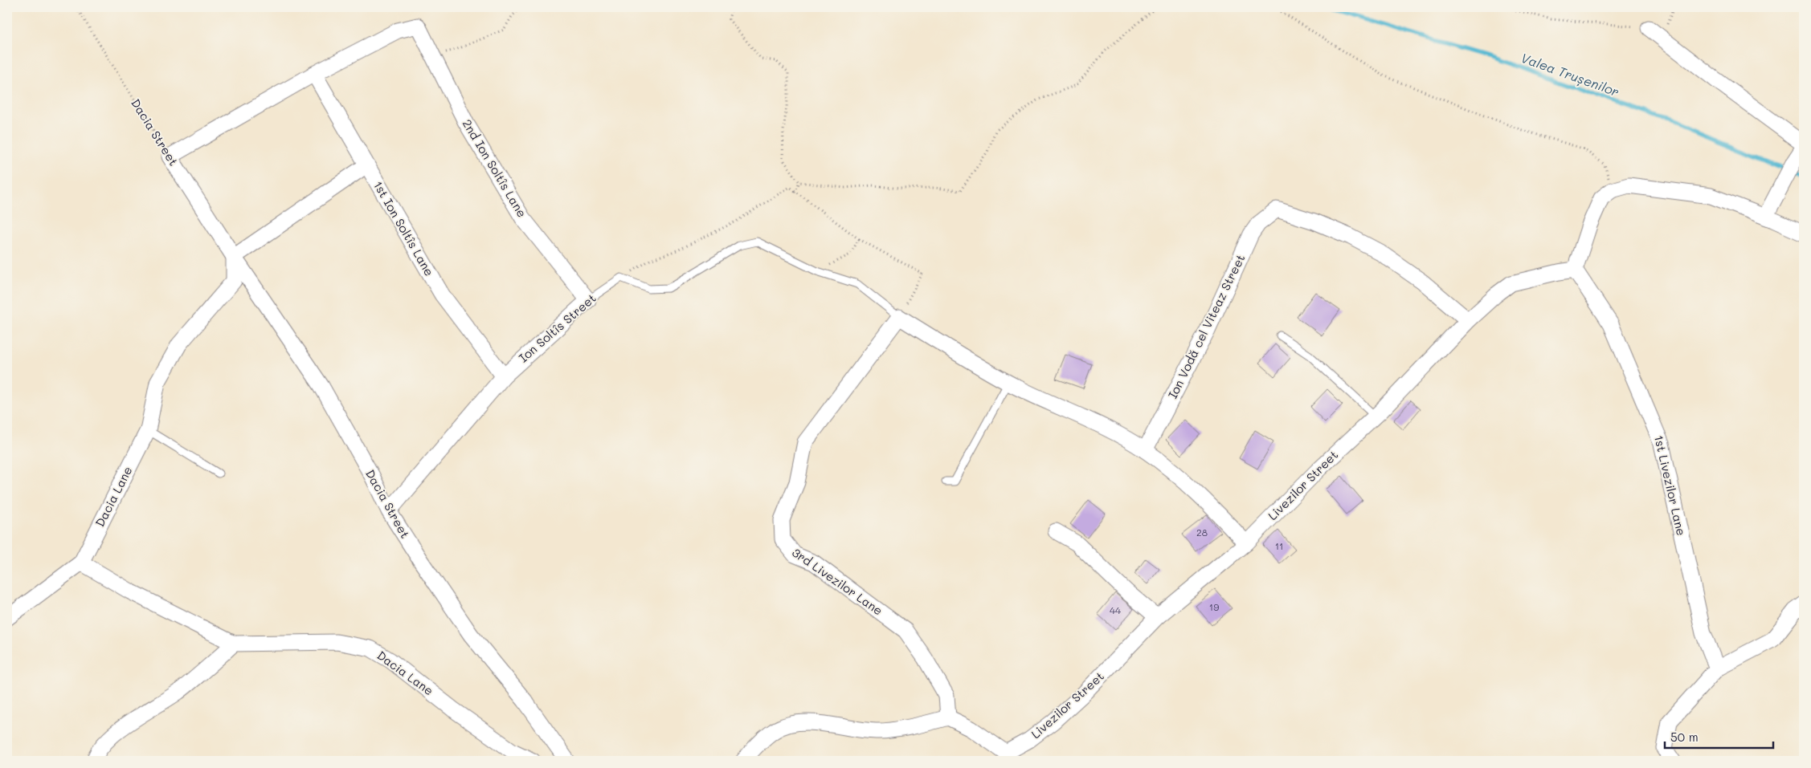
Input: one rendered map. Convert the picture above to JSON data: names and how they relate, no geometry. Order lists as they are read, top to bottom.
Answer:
{
  "streets": {
    "street": [
      "Dacia Street",
      "2nd Ion Soltîs Lane",
      "1st Ion Soltîs Lane",
      "Ion Vodă cel Viteaz Street",
      "Ion Soltîs Street",
      "Livezilor Street",
      "1st Livezilor Lane",
      "Dacia Lane",
      "3rd Livezilor Lane"
    ]
  },
  "crossings": [
    ["Dacia Street", "Ion Soltîs Street"],
    ["2nd Ion Soltîs Lane", "1st Ion Soltîs Lane"],
    ["2nd Ion Soltîs Lane", "Ion Soltîs Street"],
    ["1st Ion Soltîs Lane", "Ion Soltîs Street"],
    ["Ion Vodă cel Viteaz Street", "Livezilor Street"],
    ["Ion Soltîs Street", "3rd Livezilor Lane"],
    ["Livezilor Street", "1st Livezilor Lane"],
    ["Livezilor Street", "3rd Livezilor Lane"]
  ],
  "water": ["Valea Trușenilor"],
  "house_numbers": [
    "28",
    "11",
    "19",
    "44"
  ],
  "scale_bar": "50 m"
}
